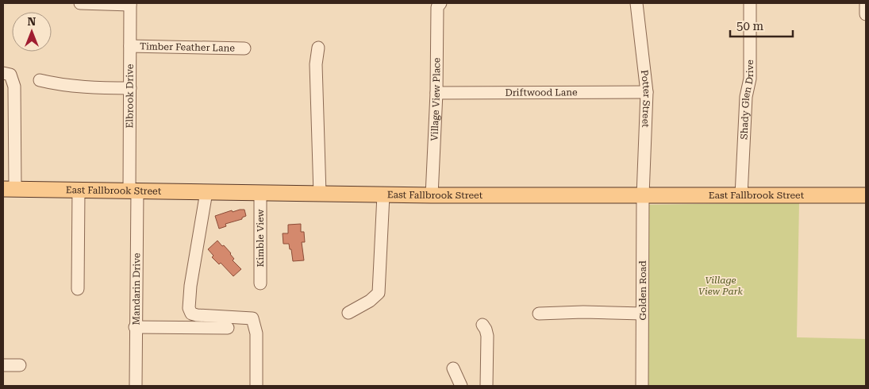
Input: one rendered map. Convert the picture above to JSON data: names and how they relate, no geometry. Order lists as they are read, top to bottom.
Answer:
{
  "streets": {
    "main road": ["East Fallbrook Street"],
    "street": [
      "Timber Feather Lane",
      "Driftwood Lane",
      "Elbrook Drive",
      "Village View Place",
      "Potter Street",
      "Shady Glen Drive",
      "Kimble View",
      "Mandarin Drive",
      "Golden Road"
    ]
  },
  "crossings": [
    ["Timber Feather Lane", "Elbrook Drive"],
    ["Driftwood Lane", "Village View Place"],
    ["Driftwood Lane", "Potter Street"],
    ["Elbrook Drive", "East Fallbrook Street"],
    ["Elbrook Drive", "Mandarin Drive"],
    ["Village View Place", "East Fallbrook Street"],
    ["Potter Street", "East Fallbrook Street"],
    ["Potter Street", "Golden Road"],
    ["Shady Glen Drive", "East Fallbrook Street"],
    ["East Fallbrook Street", "Kimble View"],
    ["East Fallbrook Street", "Mandarin Drive"],
    ["East Fallbrook Street", "Golden Road"]
  ],
  "parks": ["Village View Park"],
  "scale_bar": "50 m",
  "north": "top"
}
